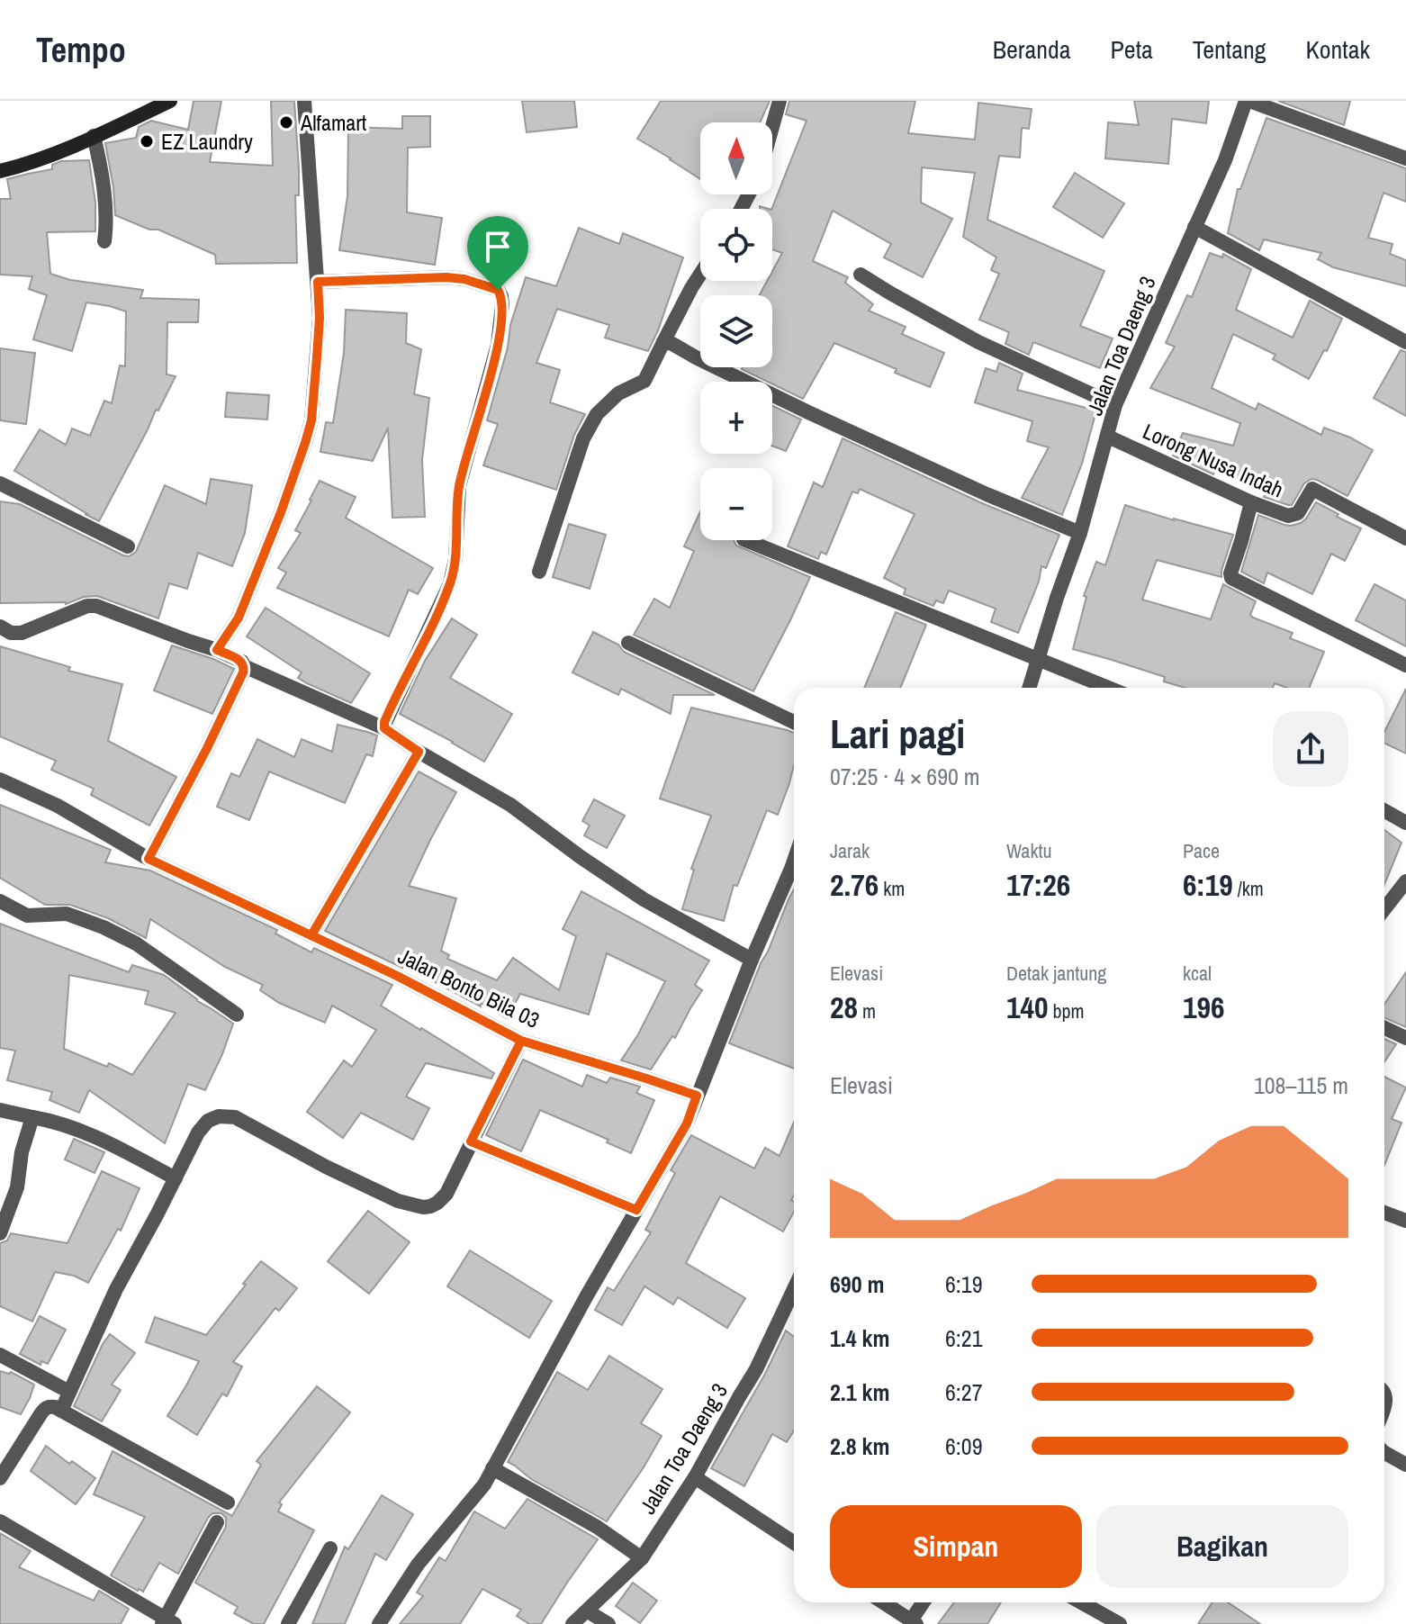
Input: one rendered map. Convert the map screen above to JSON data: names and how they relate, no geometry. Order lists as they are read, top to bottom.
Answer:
{
  "streets": {
    "street": ["Jalan Toa Daeng 3", "Lorong Nusa Indah", "Jalan Bonto Bila 03"]
  },
  "crossings": [
    ["Jalan Toa Daeng 3", "Lorong Nusa Indah"]
  ],
  "places": ["Alfamart", "EZ Laundry"],
  "north": "top",
  "page": {
    "header": "Tempo",
    "nav": [
      "Beranda",
      "Peta",
      "Tentang",
      "Kontak"
    ],
    "map_buttons": ["+", "−"],
    "heading": ["Lari pagi", "07:25 · 4 × 690 m"],
    "stats": [
      ["Jarak", "2.76 km"],
      ["Waktu", "17:26"],
      ["Pace", "6:19 /km"],
      ["Elevasi", "28 m"],
      ["Detak jantung", "140 bpm"],
      ["kcal", "196"]
    ],
    "chart": ["Elevasi", "108–115 m"],
    "list": [
      {
        "name": "690 m",
        "note": "6:19"
      },
      {
        "name": "1.4 km",
        "note": "6:21"
      },
      {
        "name": "2.1 km",
        "note": "6:27"
      },
      {
        "name": "2.8 km",
        "note": "6:09"
      }
    ],
    "buttons": ["Simpan", "Bagikan"]
  }
}
